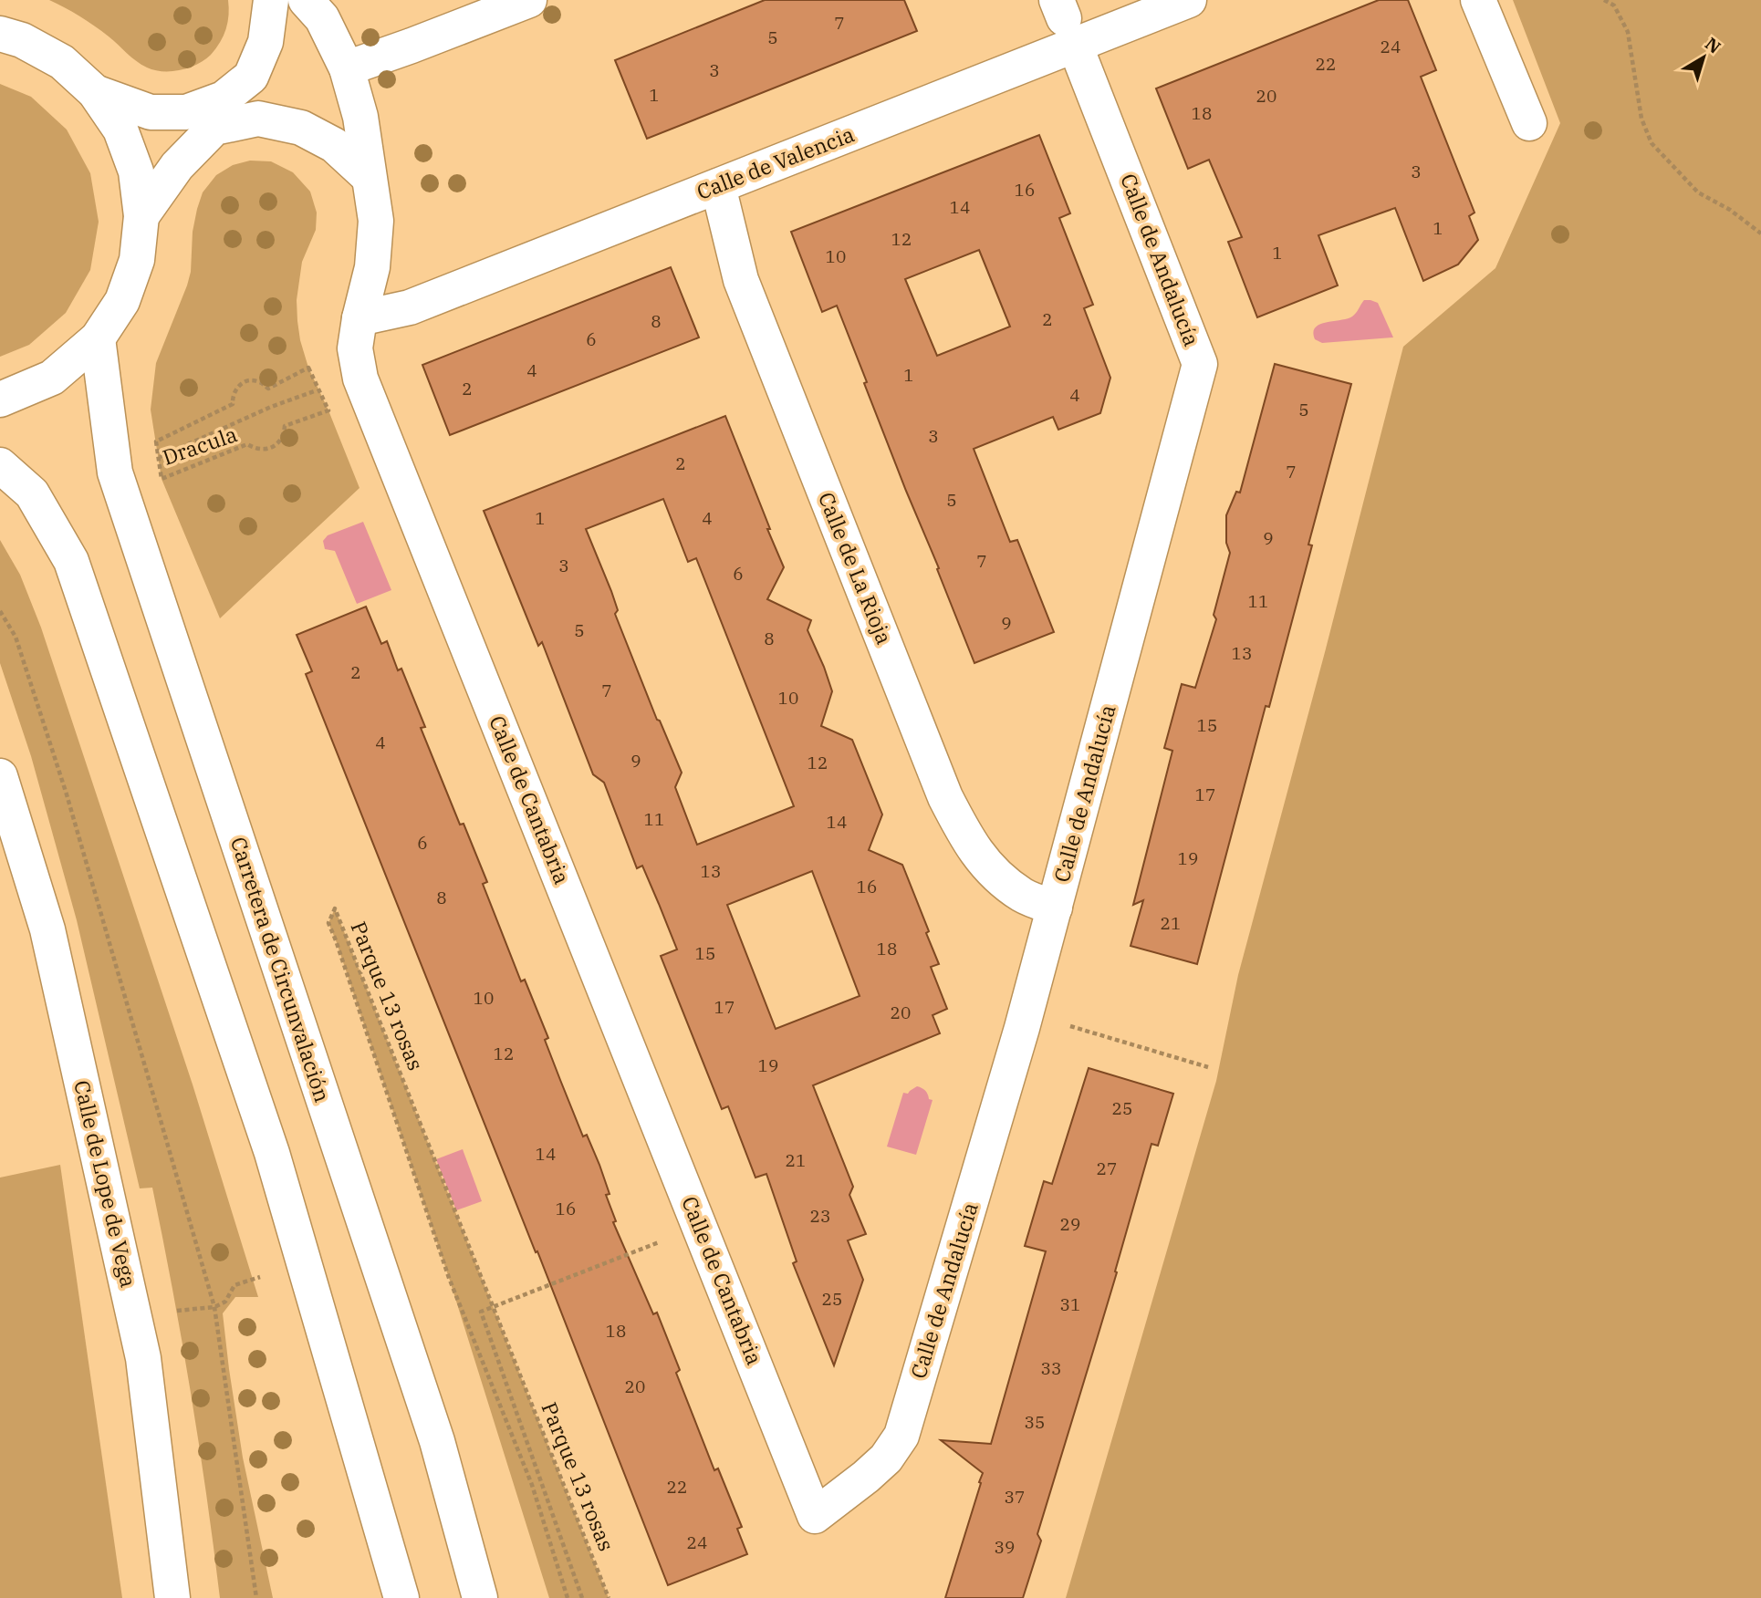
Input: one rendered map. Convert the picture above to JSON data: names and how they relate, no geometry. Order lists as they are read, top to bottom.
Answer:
{
  "streets": {
    "street": [
      "Calle de Valencia",
      "Calle de Andalucía",
      "Calle de La Rioja",
      "Calle de Cantabria",
      "Carretera de Circunvalación",
      "Calle de Lope de Vega"
    ],
    "path": ["Dracula", "Parque 13 rosas"]
  },
  "crossings": [
    ["Calle de Valencia", "Calle de Andalucía"],
    ["Calle de Valencia", "Calle de La Rioja"],
    ["Calle de Valencia", "Calle de Cantabria"],
    ["Calle de Andalucía", "Calle de La Rioja"],
    ["Calle de Andalucía", "Calle de Cantabria"]
  ],
  "house_numbers": [
    "7",
    "5",
    "24",
    "22",
    "3",
    "1",
    "20",
    "18",
    "3",
    "16",
    "14",
    "1",
    "12",
    "1",
    "10",
    "2",
    "8",
    "6",
    "4",
    "1",
    "2",
    "4",
    "5",
    "3",
    "2",
    "7",
    "5",
    "1",
    "4",
    "9",
    "7",
    "3",
    "6",
    "11",
    "9",
    "5",
    "8",
    "13",
    "2",
    "7",
    "10",
    "15",
    "4",
    "9",
    "12",
    "17",
    "11",
    "14",
    "6",
    "19",
    "13",
    "16",
    "8",
    "21",
    "18",
    "15",
    "10",
    "17",
    "20",
    "12",
    "19",
    "25",
    "14",
    "21",
    "27",
    "16",
    "23",
    "29",
    "25",
    "31",
    "18",
    "33",
    "20",
    "35",
    "22",
    "37",
    "24",
    "39"
  ],
  "north": "top right"
}
